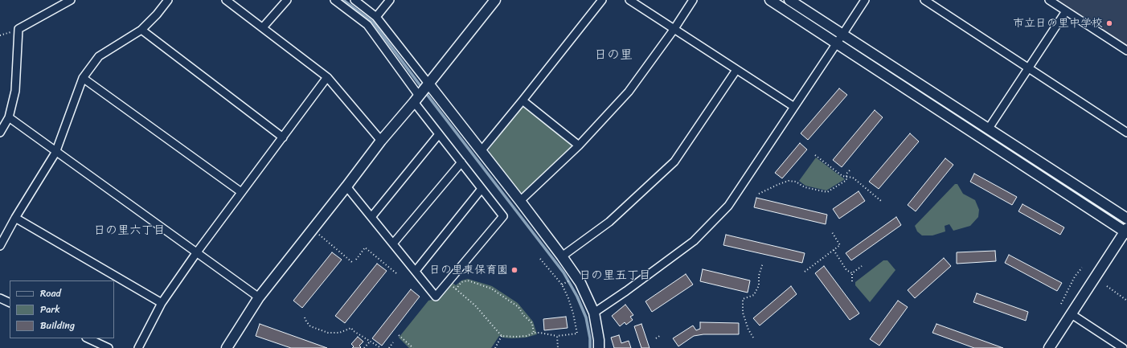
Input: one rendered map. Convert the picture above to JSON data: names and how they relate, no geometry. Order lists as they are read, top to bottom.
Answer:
{
  "districts": ["日の里", "日の里六丁目", "日の里五丁目"],
  "places": ["市立日の里中学校", "日の里東保育園"],
  "legend": ["Road", "Park", "Building"]
}
